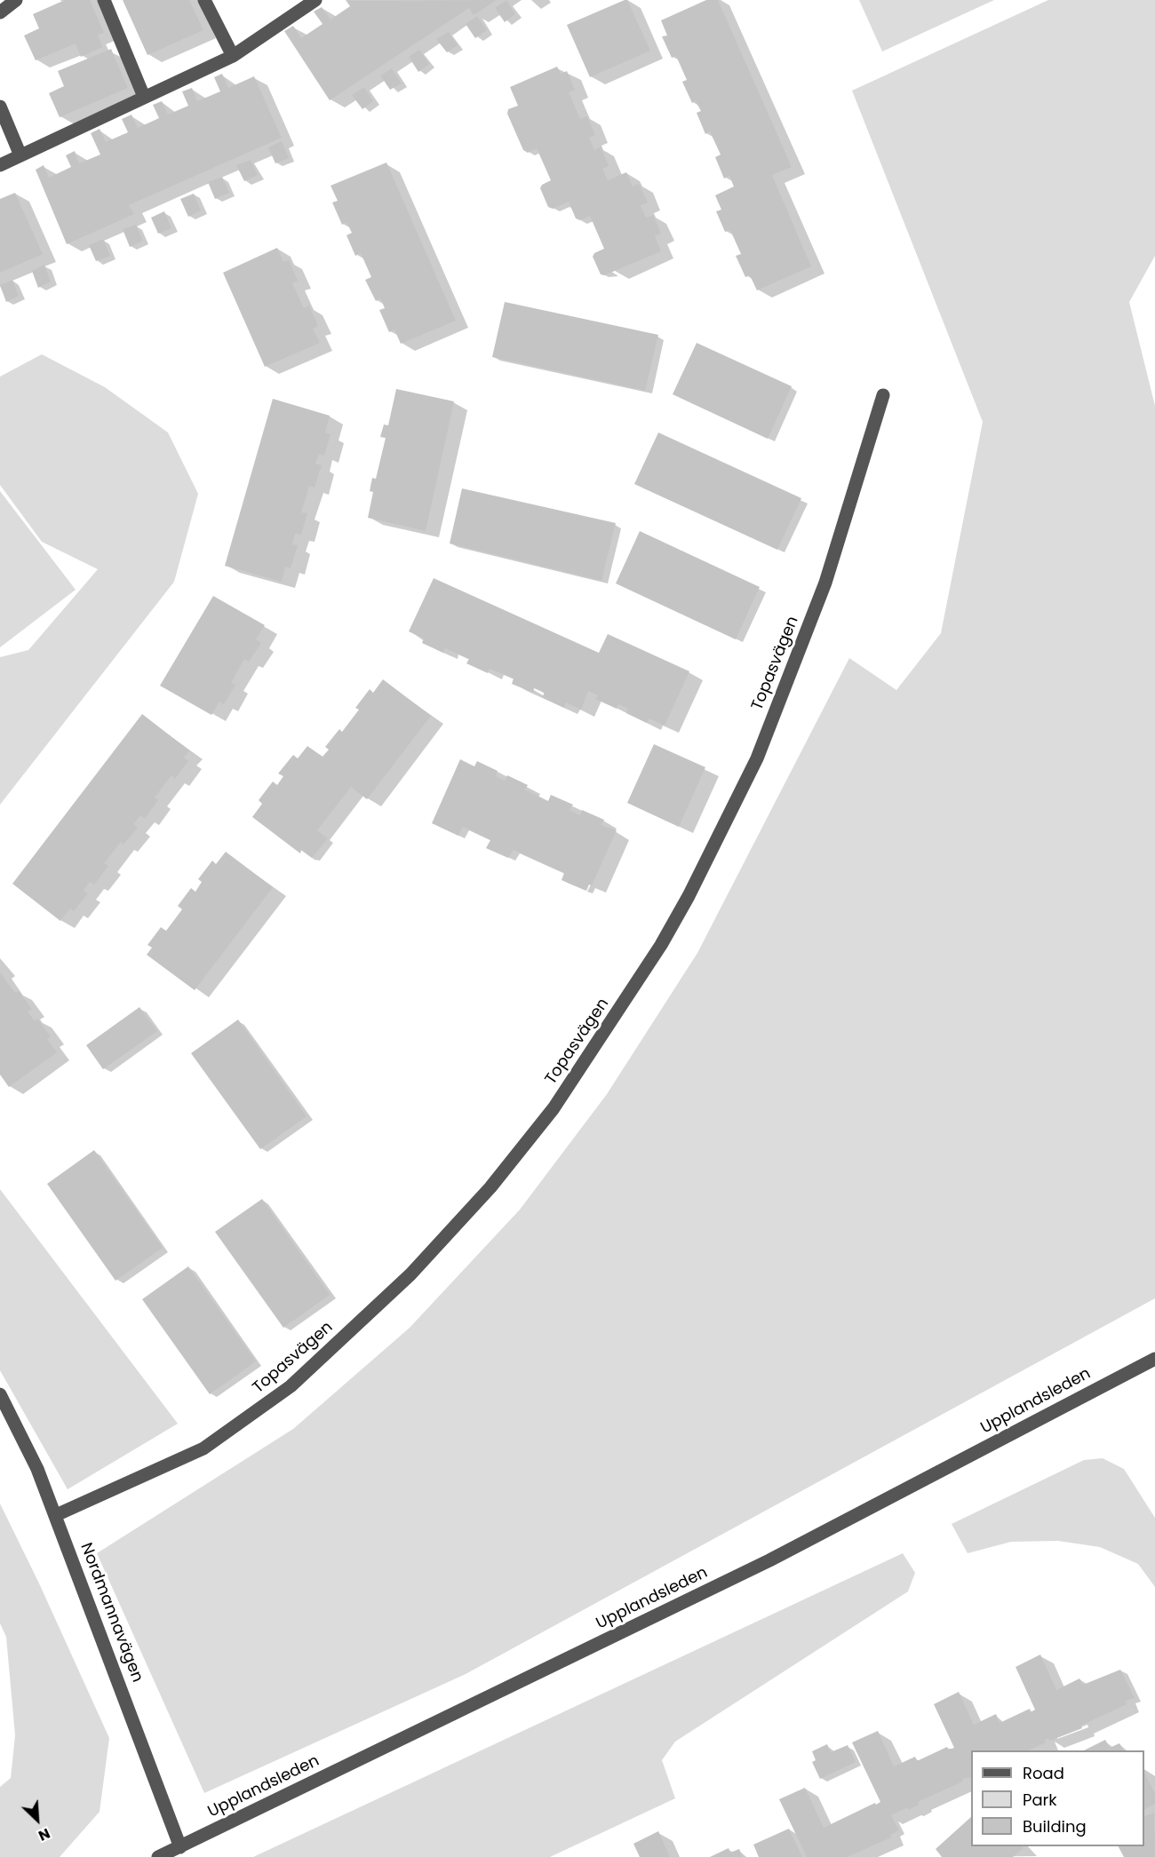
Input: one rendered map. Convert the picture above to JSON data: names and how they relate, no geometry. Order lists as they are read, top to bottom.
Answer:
{
  "streets": {
    "street": ["Topasvägen", "Upplandsleden", "Nordmannavägen"]
  },
  "crossings": [
    ["Topasvägen", "Nordmannavägen"],
    ["Upplandsleden", "Nordmannavägen"]
  ],
  "legend": ["Road", "Park", "Building"],
  "north": "bottom right"
}
